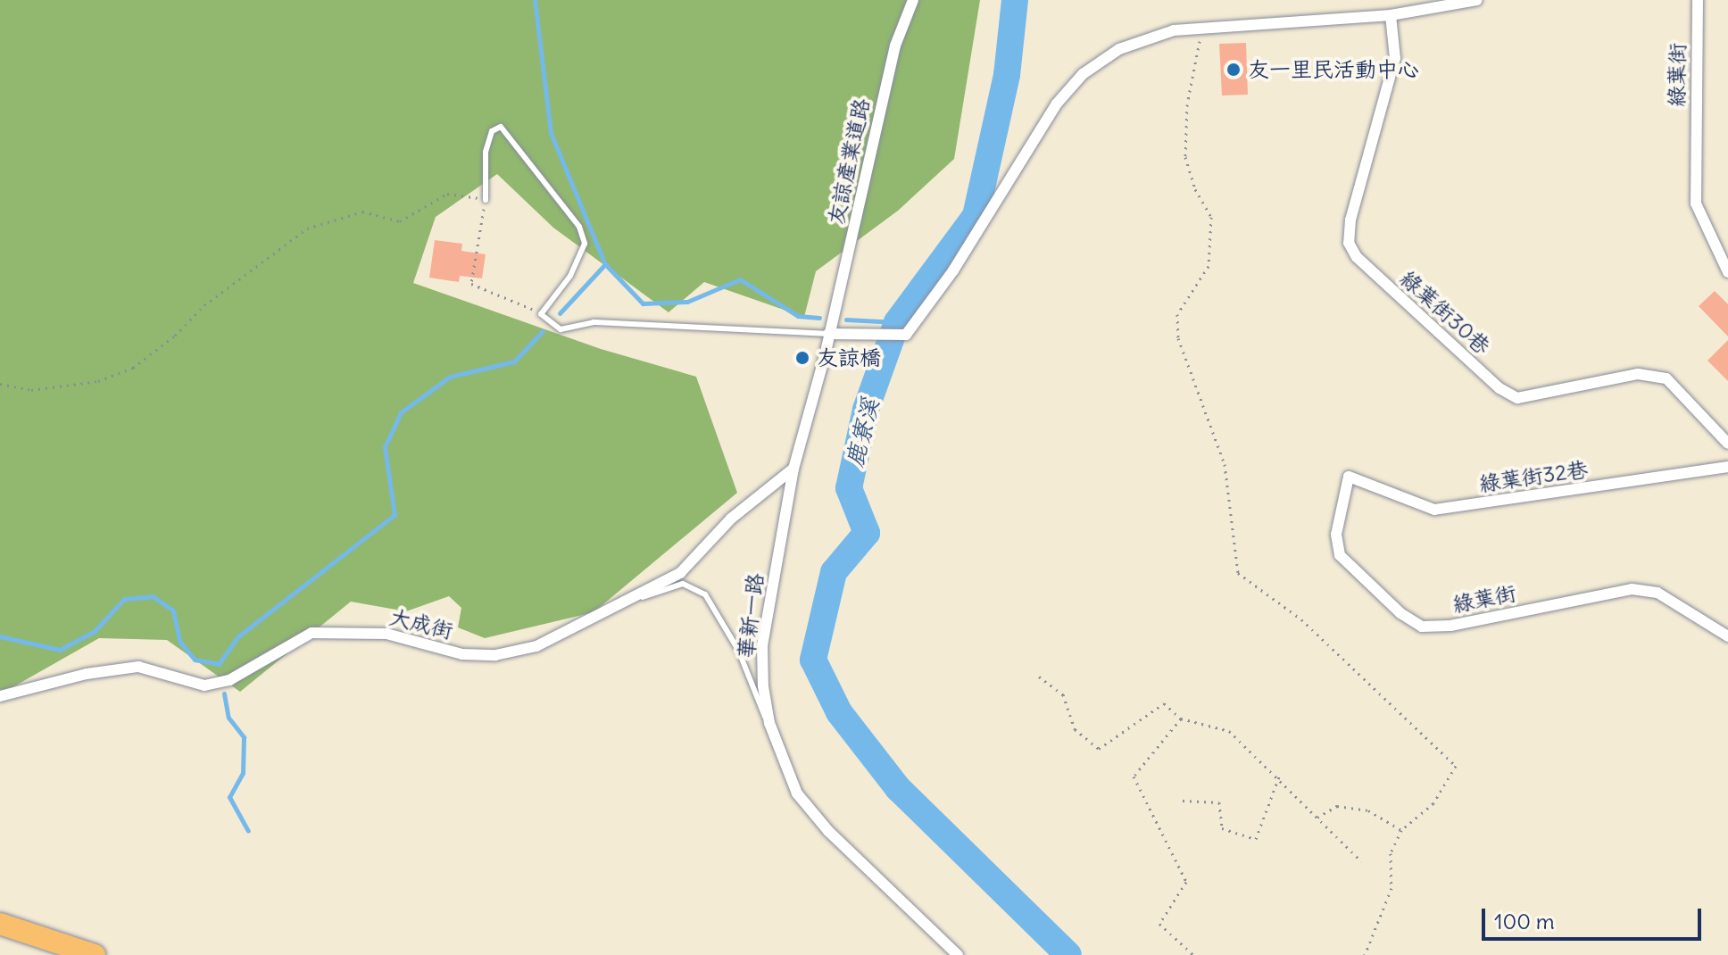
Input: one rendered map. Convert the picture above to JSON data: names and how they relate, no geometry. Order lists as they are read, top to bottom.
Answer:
{
  "streets": {
    "street": [
      "綠葉街",
      "友諒產業道路",
      "綠葉街30巷",
      "綠葉街32巷",
      "華新一路",
      "大成街"
    ]
  },
  "crossings": [
    ["綠葉街", "綠葉街32巷"],
    ["友諒產業道路", "華新一路"],
    ["華新一路", "大成街"]
  ],
  "water": ["鹿寮溪"],
  "places": ["友一里民活動中心", "友諒橋"],
  "scale_bar": "100 m"
}
